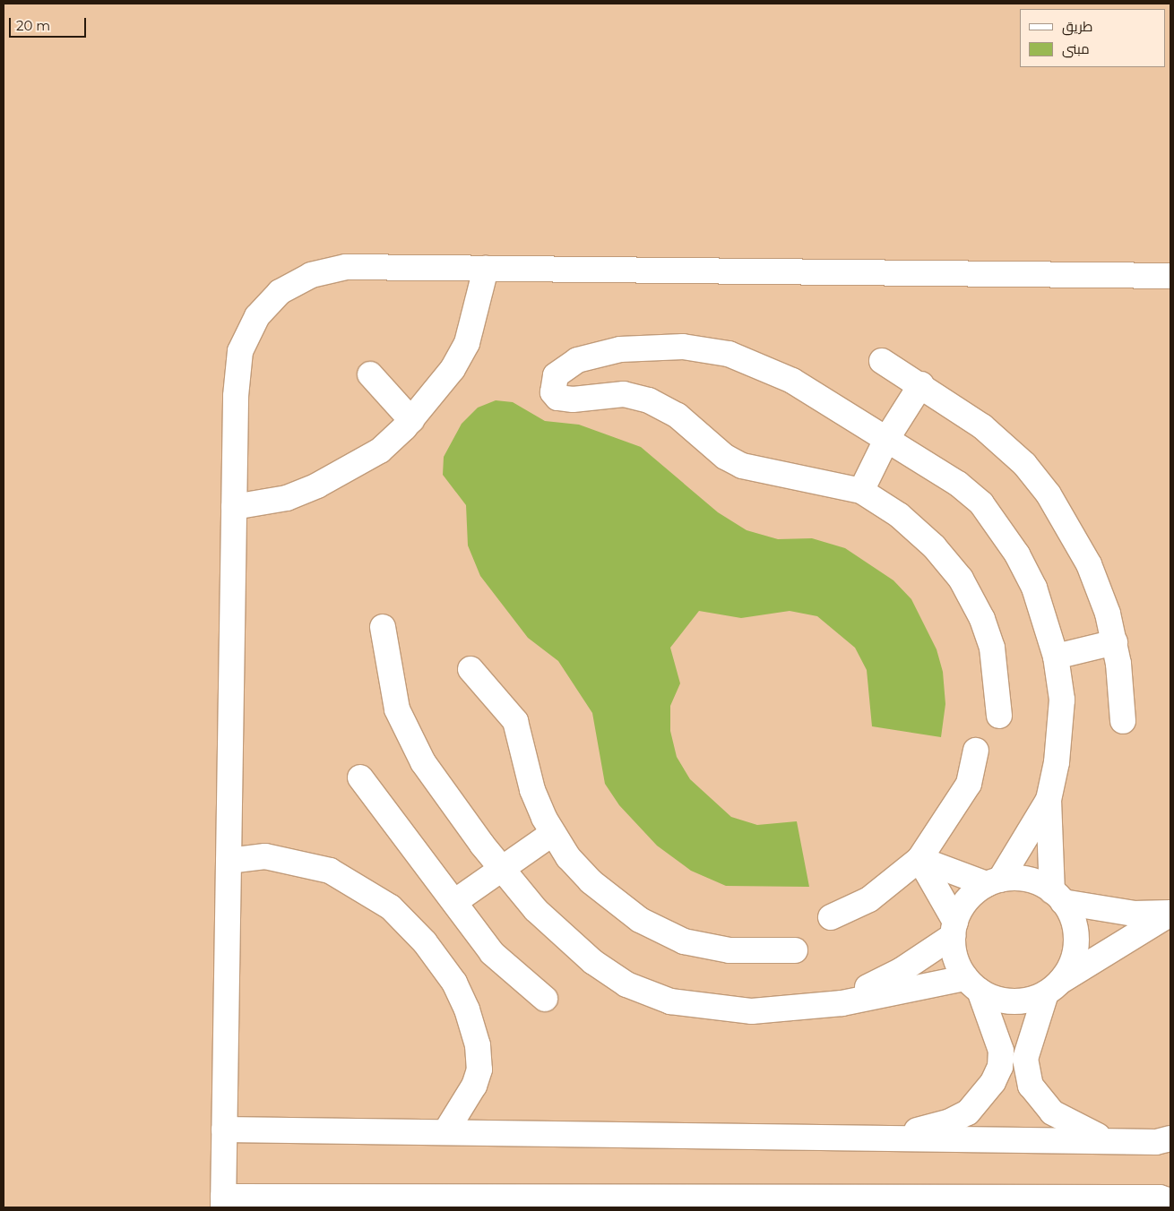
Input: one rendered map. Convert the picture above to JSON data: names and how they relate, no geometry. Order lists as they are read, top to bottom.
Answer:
{
  "legend": ["طريق", "مبنى"],
  "scale_bar": "20 m"
}
